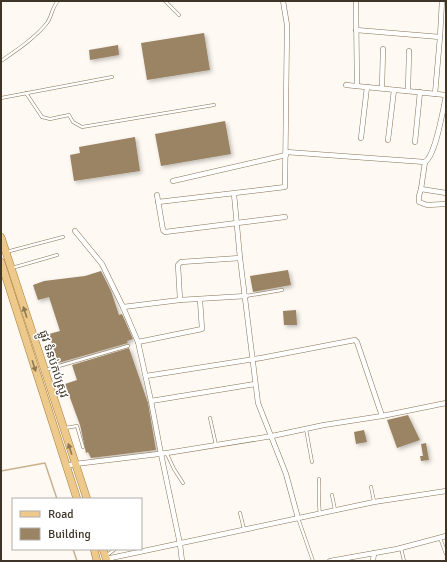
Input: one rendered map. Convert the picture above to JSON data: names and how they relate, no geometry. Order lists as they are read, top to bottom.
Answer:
{
  "streets": {
    "main road": ["ផ្លូវ ទំនប់កប់ស្រូវ"]
  },
  "legend": ["Road", "Building"]
}
